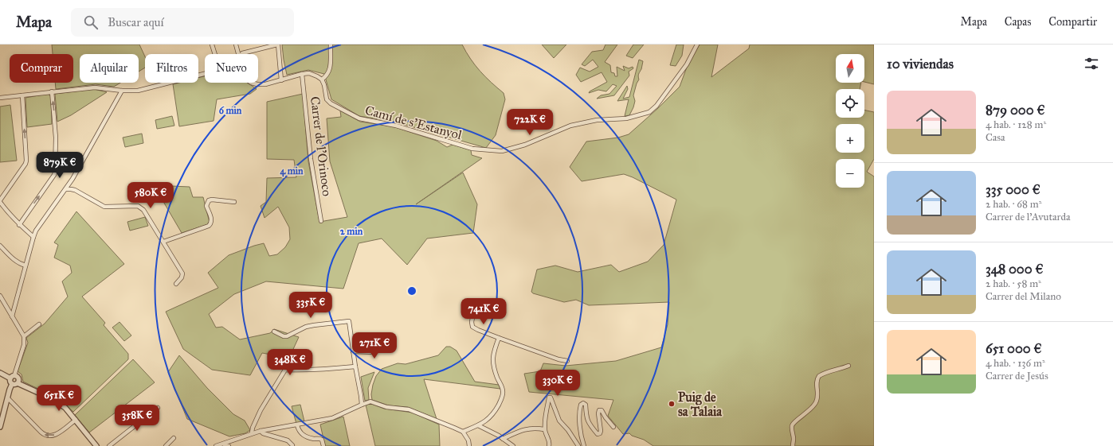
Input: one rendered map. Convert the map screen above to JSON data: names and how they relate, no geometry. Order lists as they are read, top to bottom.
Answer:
{
  "streets": {
    "street": ["Camí de s'Estanyol", "Carrer de l'Orinoco"]
  },
  "places": ["Puig de sa Talaia"],
  "north": "top",
  "page": {
    "header": "Mapa",
    "search": "Buscar aquí",
    "nav": ["Mapa", "Capas", "Compartir"],
    "heading": "10 viviendas",
    "map_buttons": ["+", "−"],
    "chip": [
      "Comprar",
      "Alquilar",
      "Filtros",
      "Nuevo"
    ],
    "list": [
      {
        "name": "879 000 €",
        "note": "4 hab. · 128 m² · Casa"
      },
      {
        "name": "335 000 €",
        "note": "2 hab. · 68 m² · Carrer de l'Avutarda"
      },
      {
        "name": "348 000 €",
        "note": "2 hab. · 58 m² · Carrer del Milano"
      },
      {
        "name": "651 000 €",
        "note": "4 hab. · 136 m² · Carrer de Jesús"
      }
    ],
    "price": [
      "722K €",
      "879K €",
      "580K €",
      "335K €",
      "741K €",
      "271K €",
      "348K €",
      "330K €",
      "651K €",
      "358K €"
    ]
  },
  "rings": ["6 min", "4 min", "2 min"]
}
